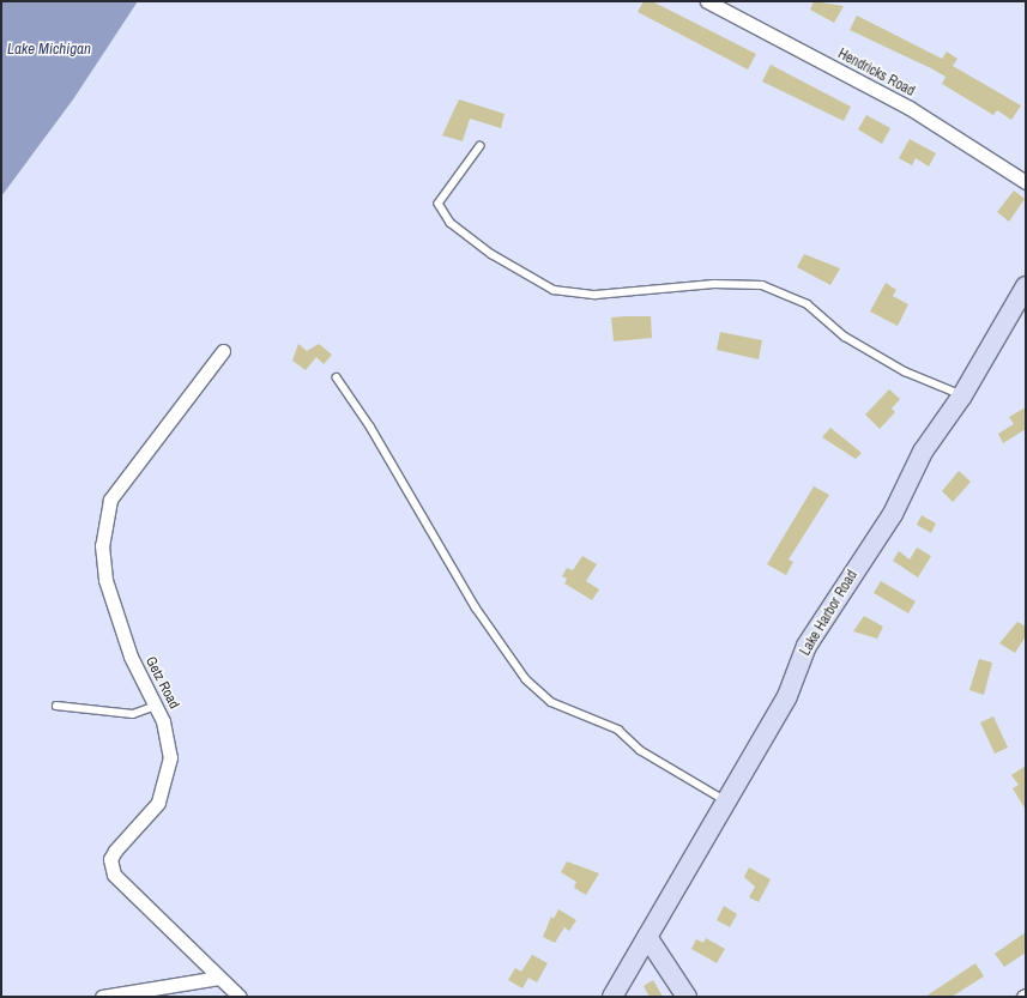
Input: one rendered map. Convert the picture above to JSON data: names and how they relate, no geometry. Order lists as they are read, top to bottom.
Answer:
{
  "streets": {
    "street": ["Hendricks Road", "Lake Harbor Road", "Getz Road"]
  },
  "water": ["Lake Michigan"]
}
